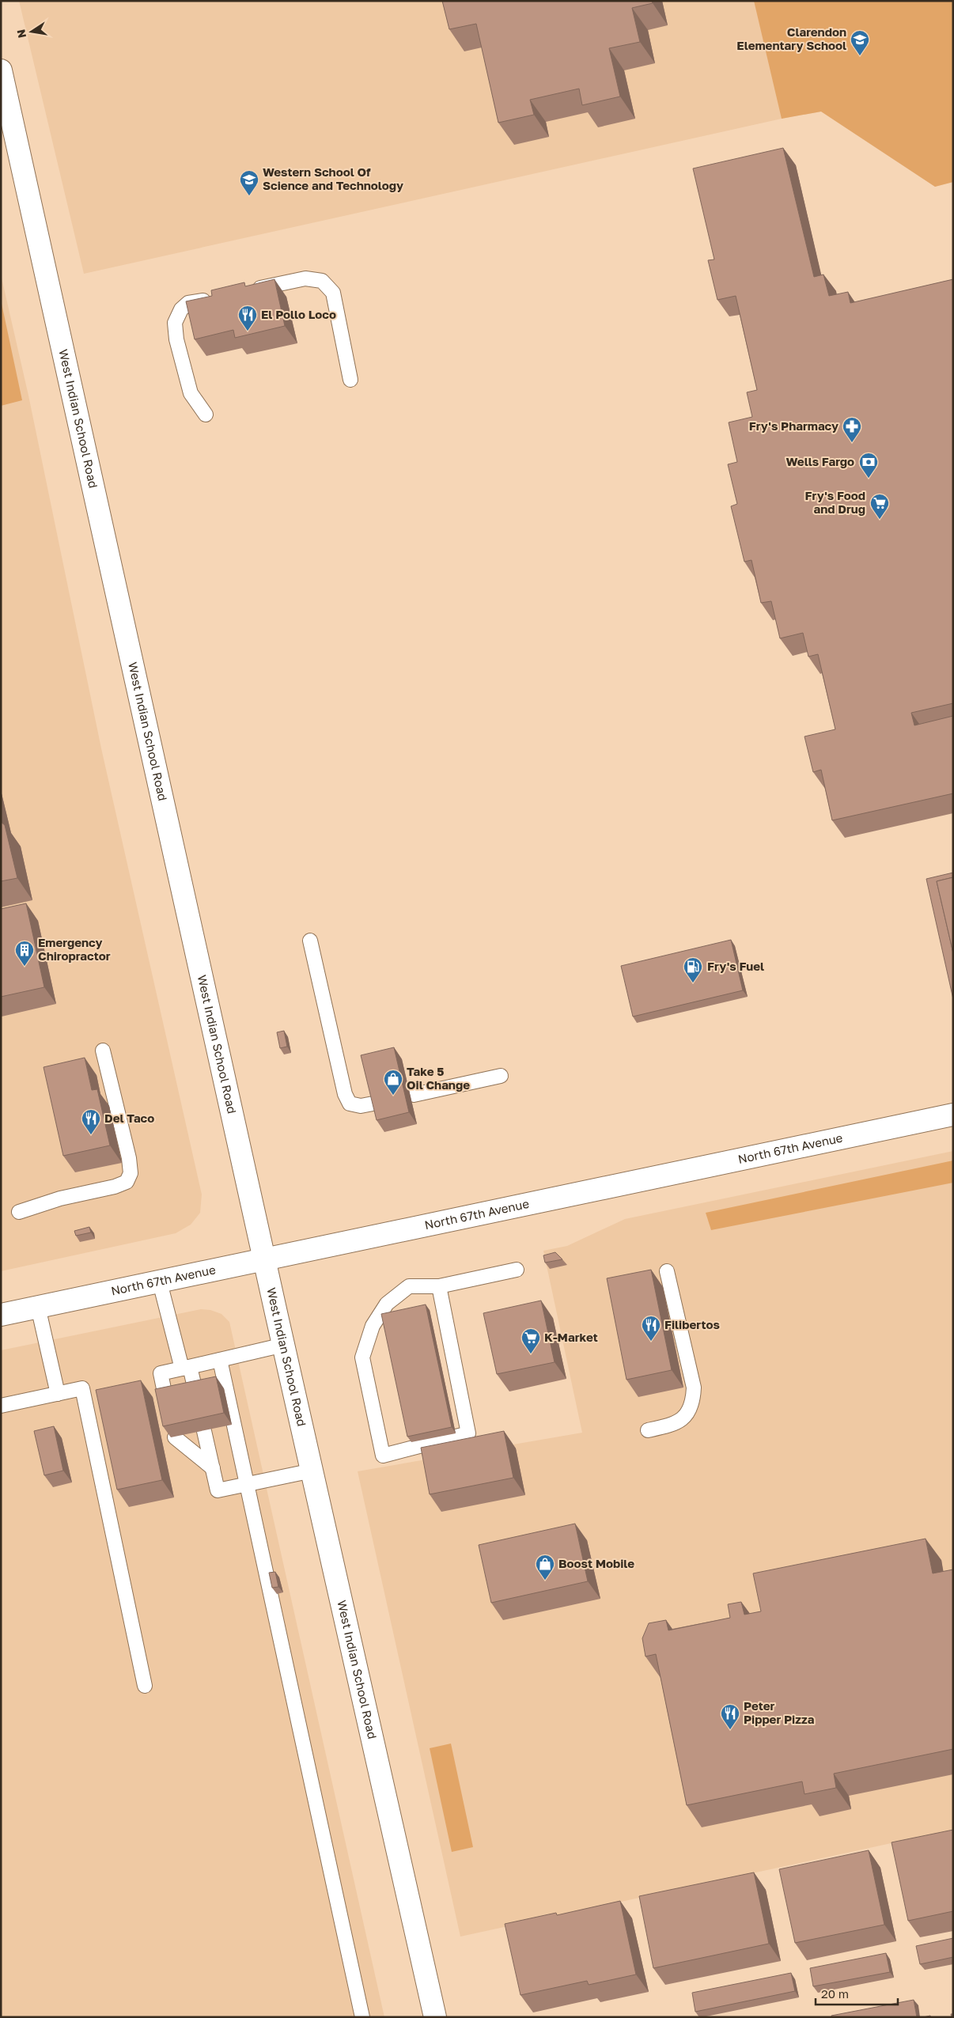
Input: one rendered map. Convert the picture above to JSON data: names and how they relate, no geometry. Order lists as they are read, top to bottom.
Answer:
{
  "streets": {
    "main road": ["West Indian School Road", "North 67th Avenue"]
  },
  "crossings": [
    ["West Indian School Road", "North 67th Avenue"]
  ],
  "places": {
    "school or university": ["Clarendon Elementary School", "Western School Of Science and Technology"],
    "restaurant": [
      "El Pollo Loco",
      "Del Taco",
      "Filibertos",
      "Peter Pipper Pizza"
    ],
    "pharmacy": ["Fry's Pharmacy"],
    "bank": ["Wells Fargo"],
    "supermarket": ["Fry's Food and Drug", "K-Market"],
    "building": ["Emergency Chiropractor"],
    "fuel station": ["Fry's Fuel"],
    "shop": ["Take 5 Oil Change", "Boost Mobile"]
  },
  "scale_bar": "20 m",
  "north": "left"
}
